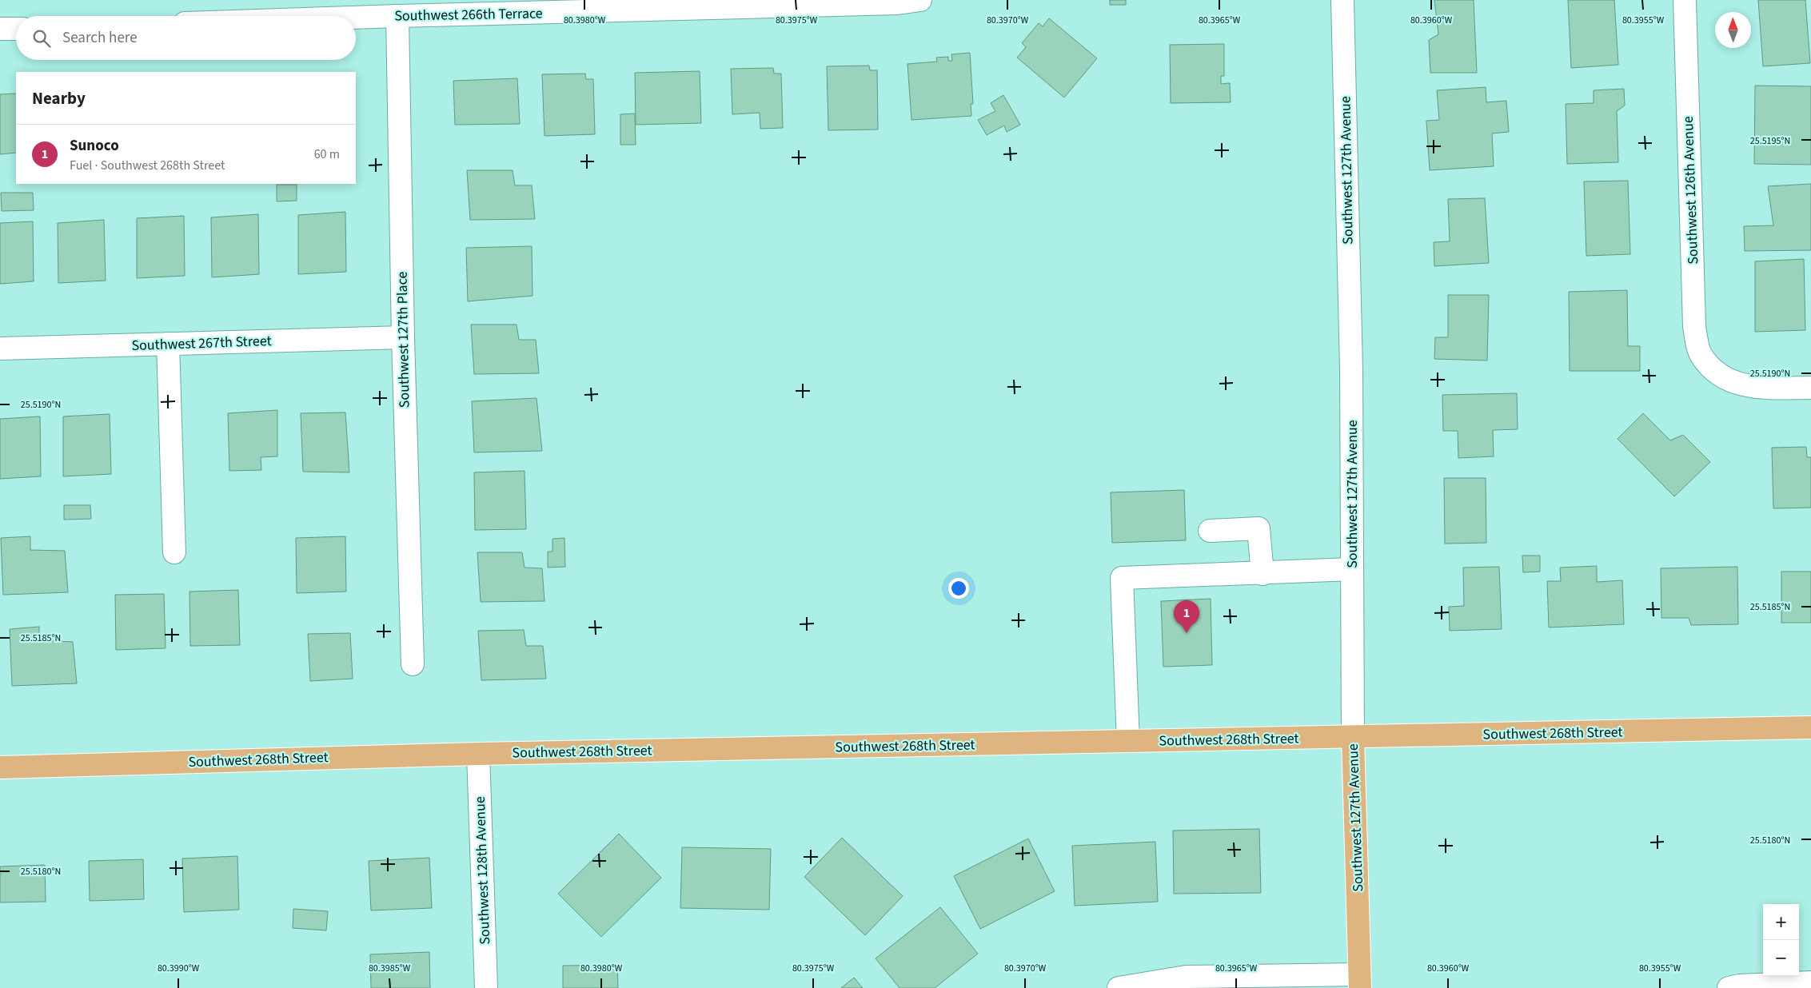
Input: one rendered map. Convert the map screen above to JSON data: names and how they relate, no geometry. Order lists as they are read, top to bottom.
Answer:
{
  "streets": {
    "main road": ["Southwest 127th Avenue", "Southwest 268th Street"],
    "street": [
      "Southwest 266th Terrace",
      "Southwest 126th Avenue",
      "Southwest 127th Place",
      "Southwest 267th Street",
      "Southwest 128th Avenue"
    ]
  },
  "crossings": [
    ["Southwest 266th Terrace", "Southwest 127th Place"],
    ["Southwest 127th Avenue", "Southwest 268th Street"],
    ["Southwest 127th Place", "Southwest 267th Street"],
    ["Southwest 268th Street", "Southwest 128th Avenue"]
  ],
  "north": "top",
  "page": {
    "search": "Search here",
    "heading": "Nearby",
    "list": [
      {
        "mark": "1",
        "name": "Sunoco",
        "note": "Fuel · Southwest 268th Street",
        "value": "60 m"
      }
    ],
    "pins": "1",
    "map_buttons": ["+", "−"]
  },
  "coordinates": [
    "80.3980°W",
    "80.3975°W",
    "80.3970°W",
    "80.3965°W",
    "80.3960°W",
    "80.3955°W",
    "25.5195°N",
    "25.5190°N",
    "25.5185°N",
    "25.5180°N",
    "80.3990°W",
    "80.3985°W"
  ]
}
